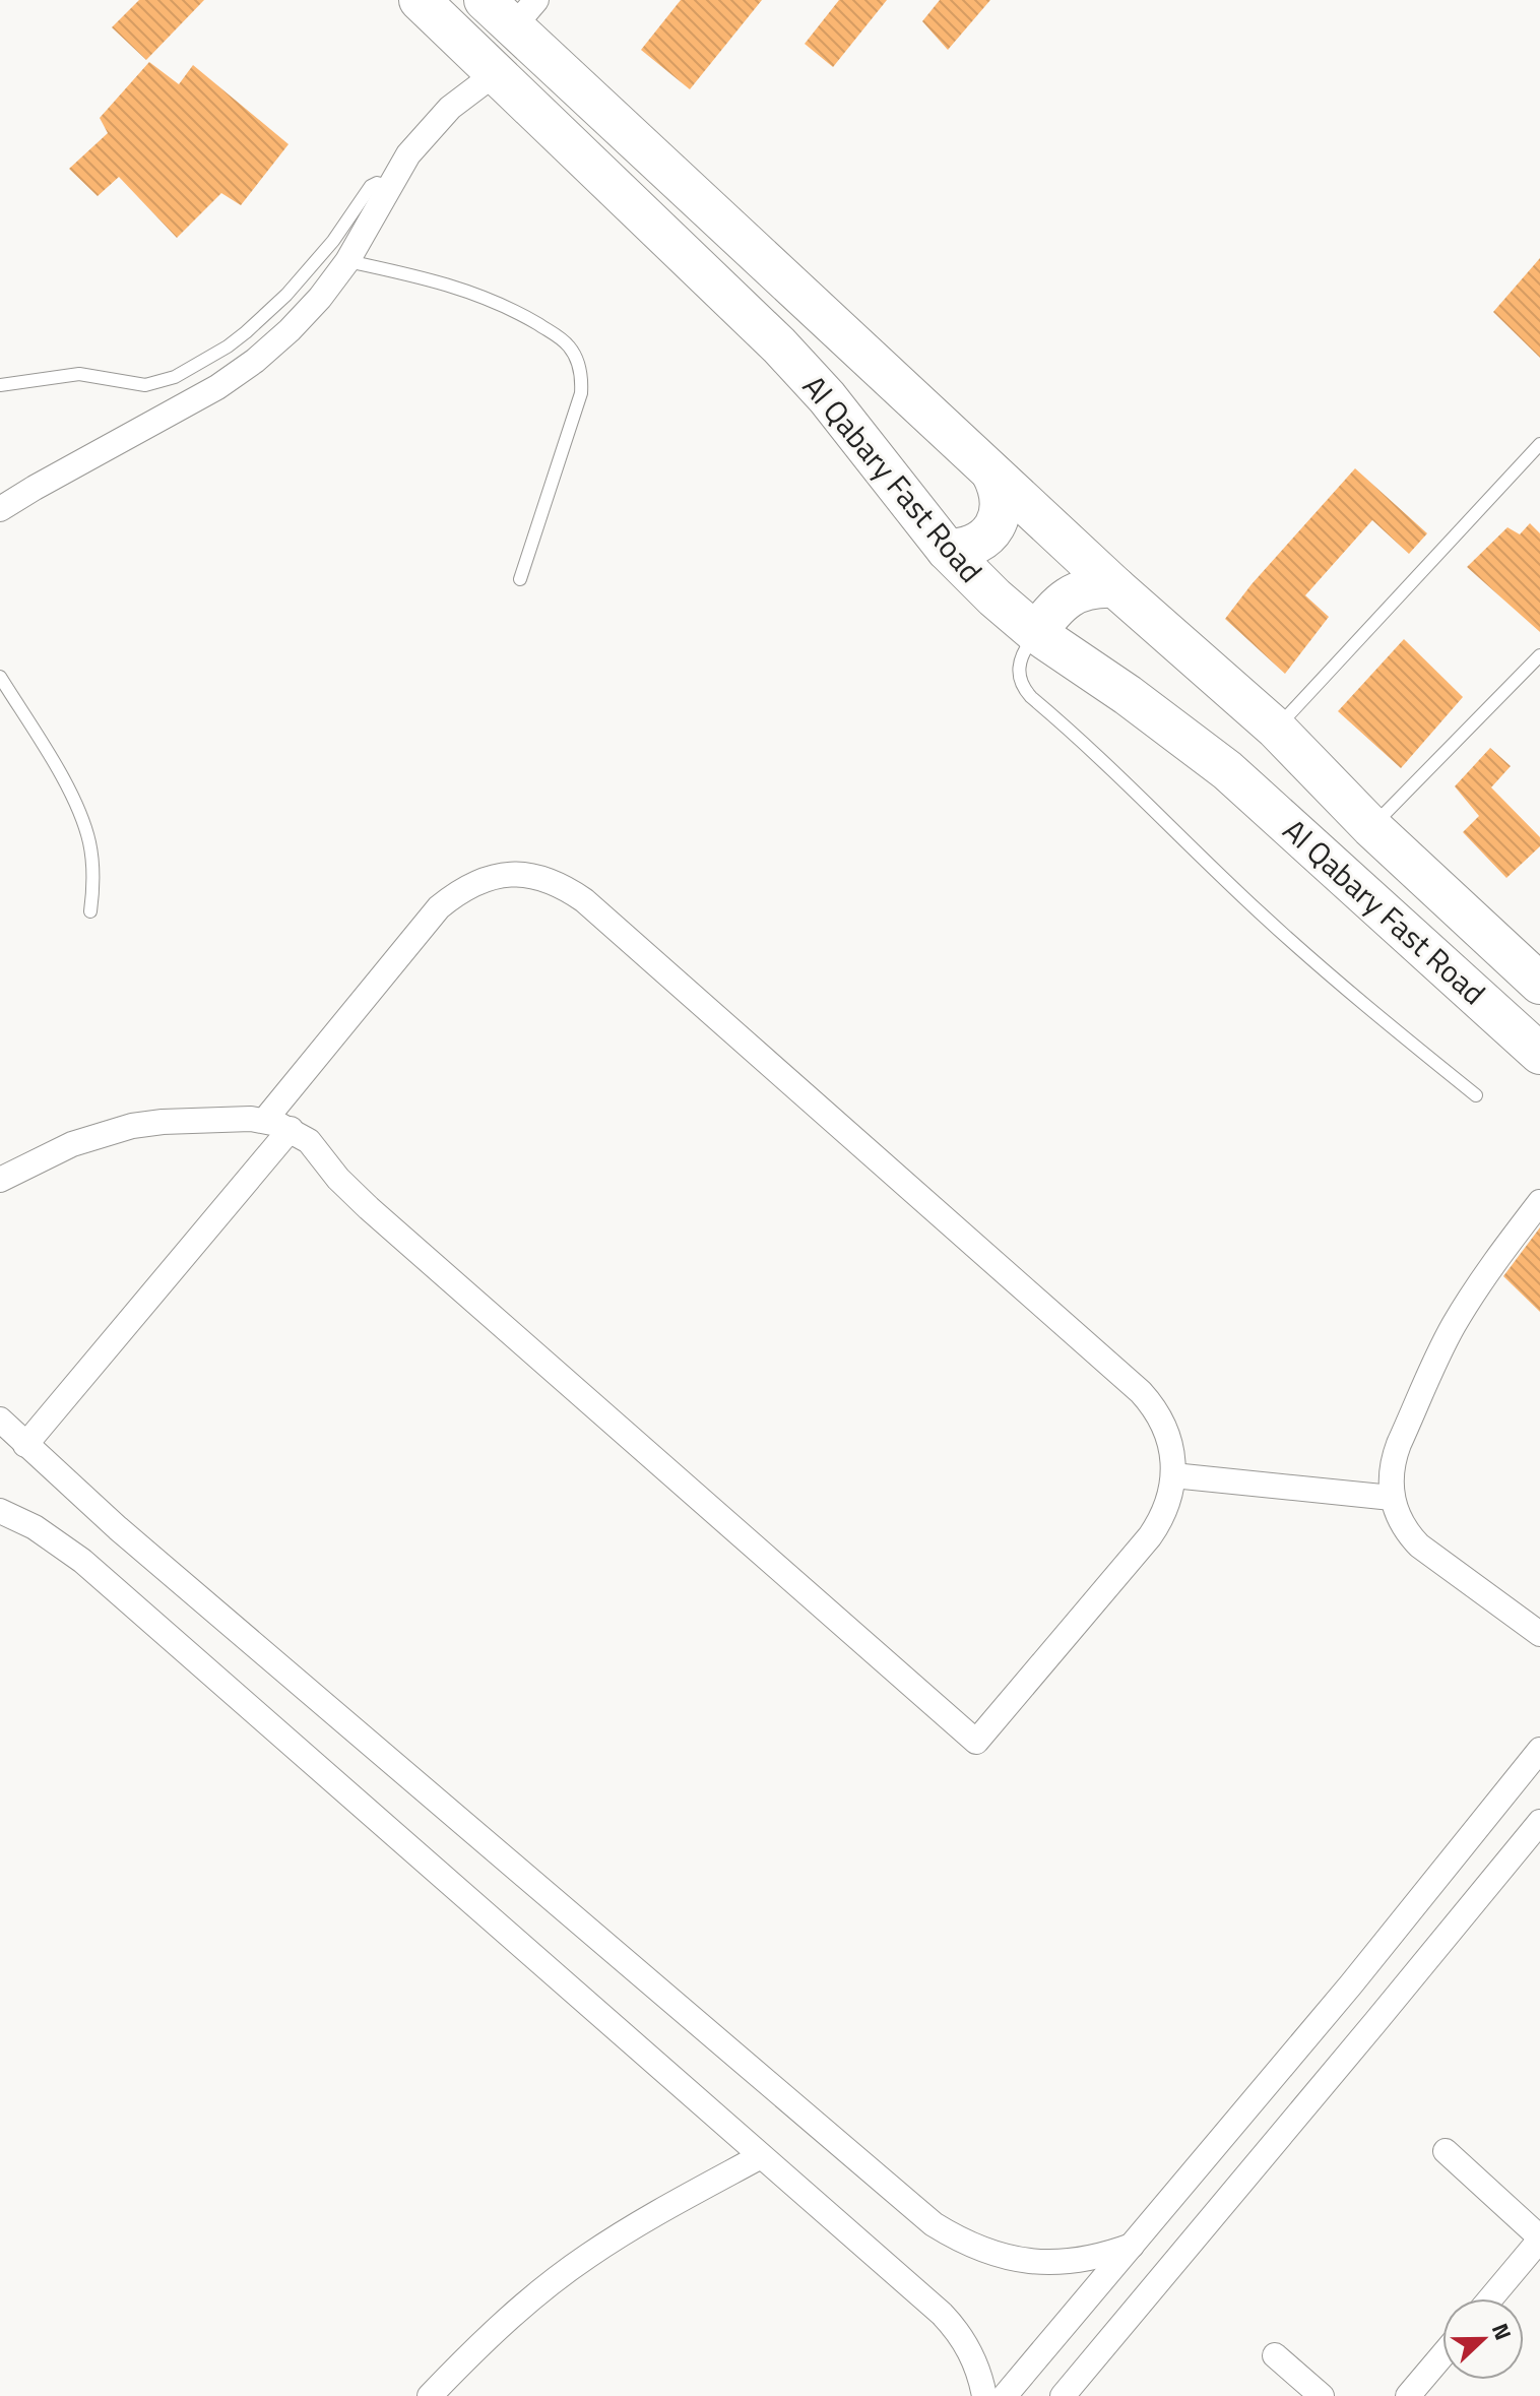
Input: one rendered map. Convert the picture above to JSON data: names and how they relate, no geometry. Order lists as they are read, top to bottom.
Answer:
{
  "streets": {
    "highway": ["Al Qabary Fast Road"]
  },
  "north": "right"
}
